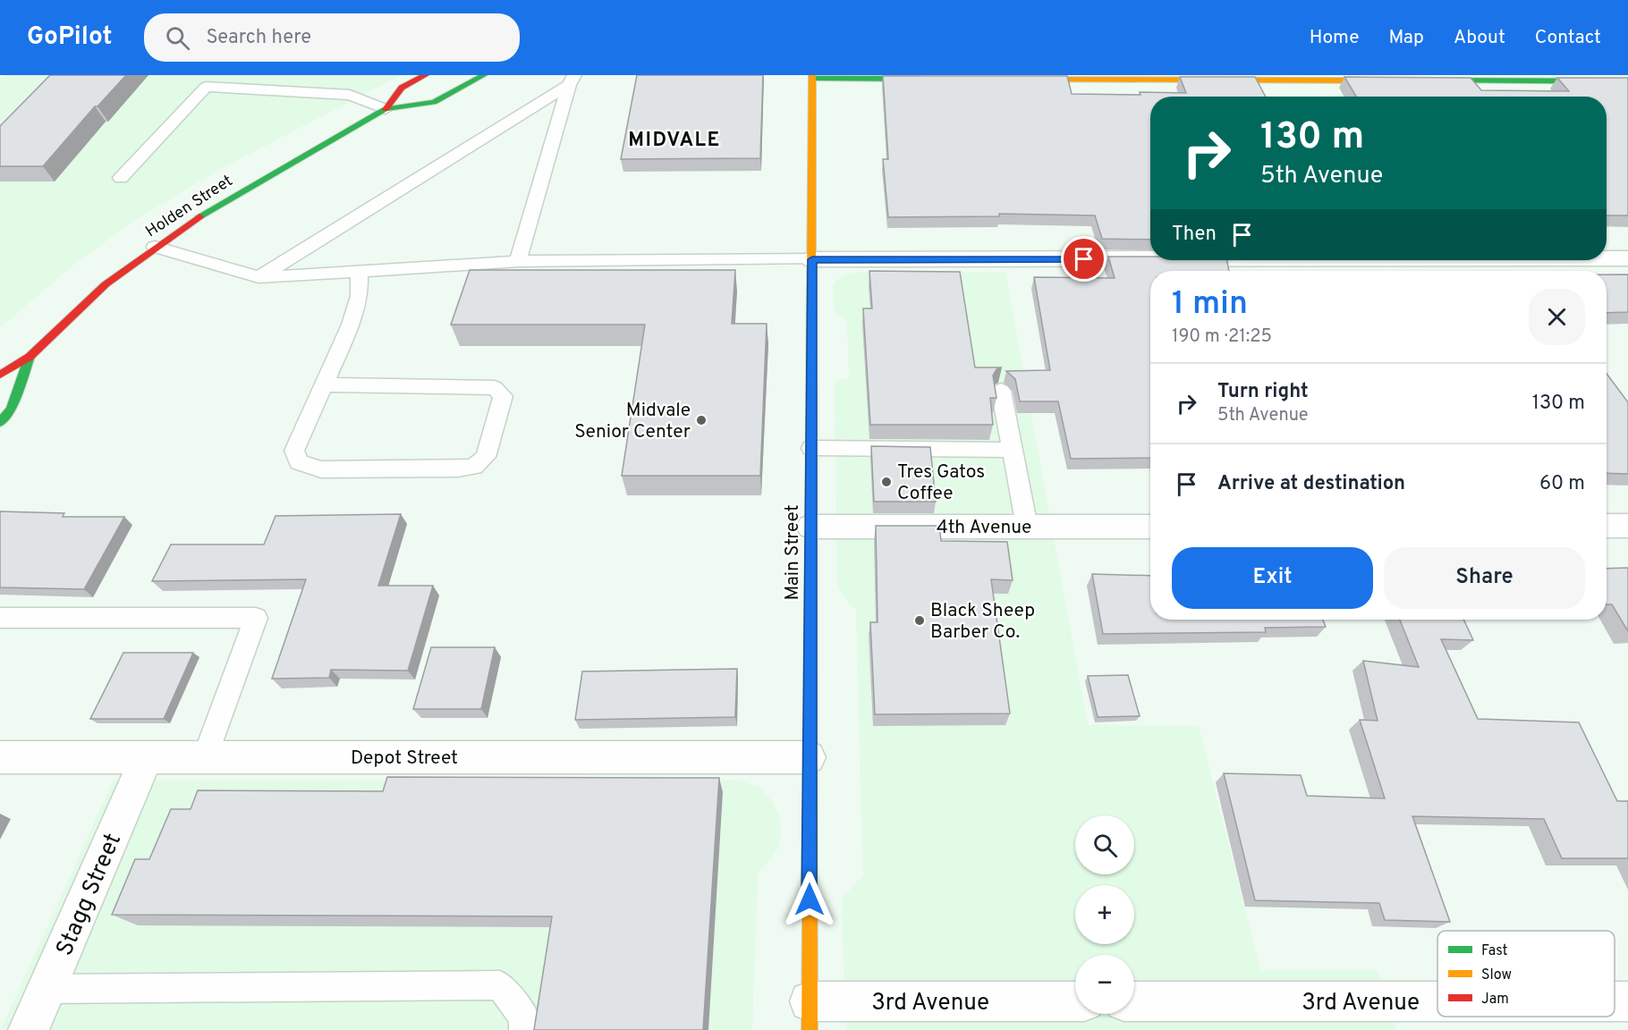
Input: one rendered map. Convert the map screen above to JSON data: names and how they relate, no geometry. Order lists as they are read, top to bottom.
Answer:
{
  "streets": {
    "street": [
      "Holden Street",
      "4th Avenue",
      "Main Street",
      "Depot Street",
      "Stagg Street",
      "3rd Avenue"
    ]
  },
  "crossings": [
    ["4th Avenue", "Main Street"],
    ["Main Street", "Depot Street"],
    ["Main Street", "3rd Avenue"],
    ["Depot Street", "Stagg Street"]
  ],
  "districts": ["MIDVALE"],
  "places": ["Midvale Senior Center", "Tres Gatos Coffee", "Black Sheep Barber Co."],
  "legend": ["Fast", "Slow", "Jam"],
  "page": {
    "header": "GoPilot",
    "search": "Search here",
    "nav": [
      "Home",
      "Map",
      "About",
      "Contact"
    ],
    "turn": ["130 m", "5th Avenue"],
    "then": "Then",
    "heading": ["1 min", "190 m · 21:25"],
    "list": [
      {
        "name": "Turn right",
        "note": "5th Avenue",
        "value": "130 m"
      },
      {
        "name": "Arrive at destination",
        "value": "60 m"
      }
    ],
    "buttons": ["Exit", "Share"],
    "map_buttons": ["+", "−"]
  }
}
